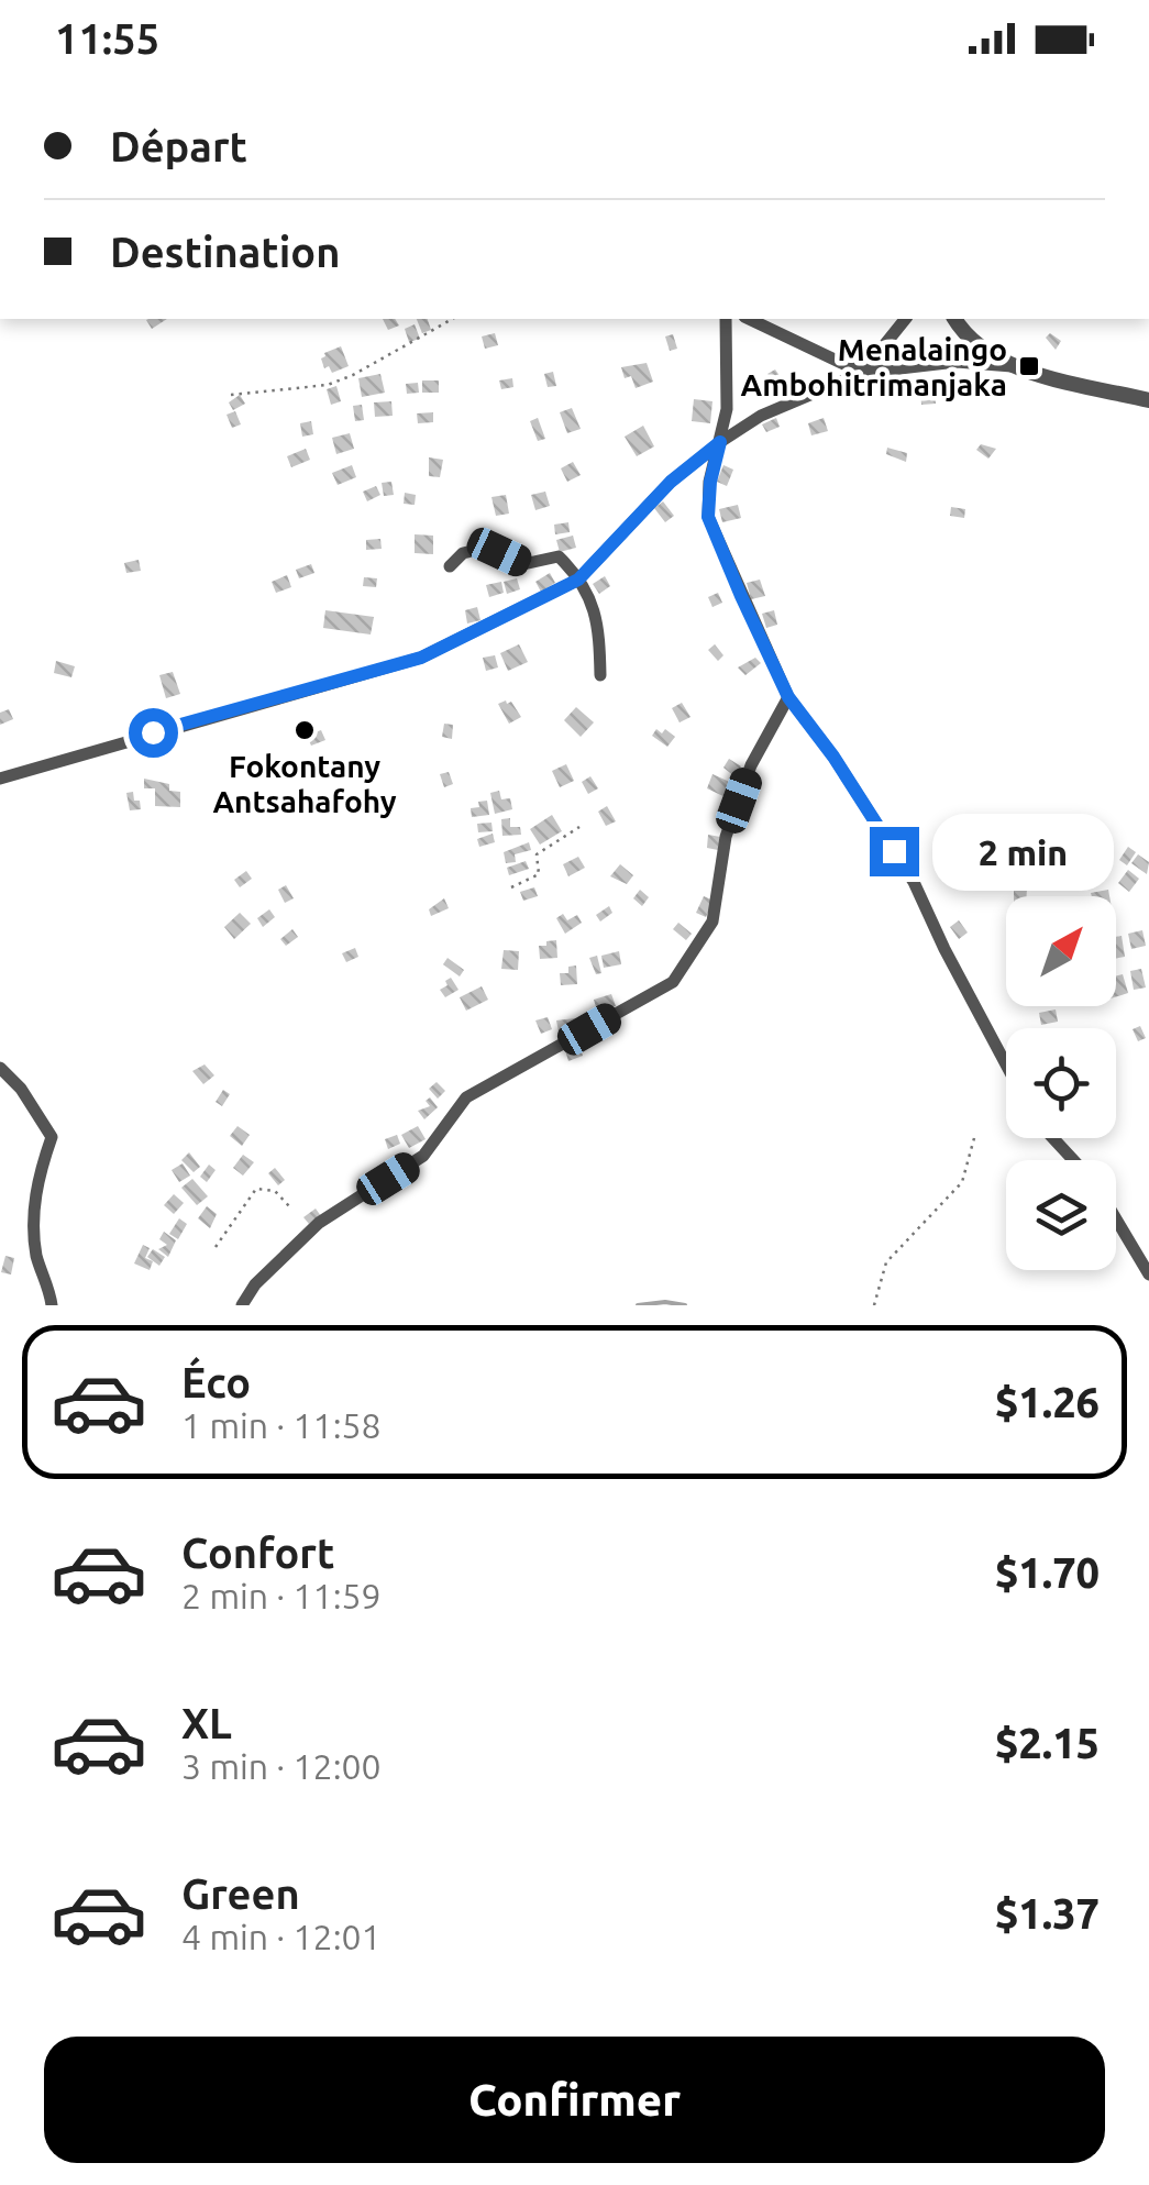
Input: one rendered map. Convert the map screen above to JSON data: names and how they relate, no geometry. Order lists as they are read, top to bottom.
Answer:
{
  "places": {
    "transit": ["Menalaingo Ambohitrimanjaka"],
    "other": ["Fokontany Antsahafohy"]
  },
  "north": "top right",
  "page": {
    "status": "11:55",
    "banner": ["Départ", "Destination"],
    "bubble": "2 min",
    "list": [
      {
        "name": "Éco",
        "note": "1 min · 11:58",
        "value": "$1.26"
      },
      {
        "name": "Confort",
        "note": "2 min · 11:59",
        "value": "$1.70"
      },
      {
        "name": "XL",
        "note": "3 min · 12:00",
        "value": "$2.15"
      },
      {
        "name": "Green",
        "note": "4 min · 12:01",
        "value": "$1.37"
      }
    ],
    "buttons": "Confirmer"
  }
}
